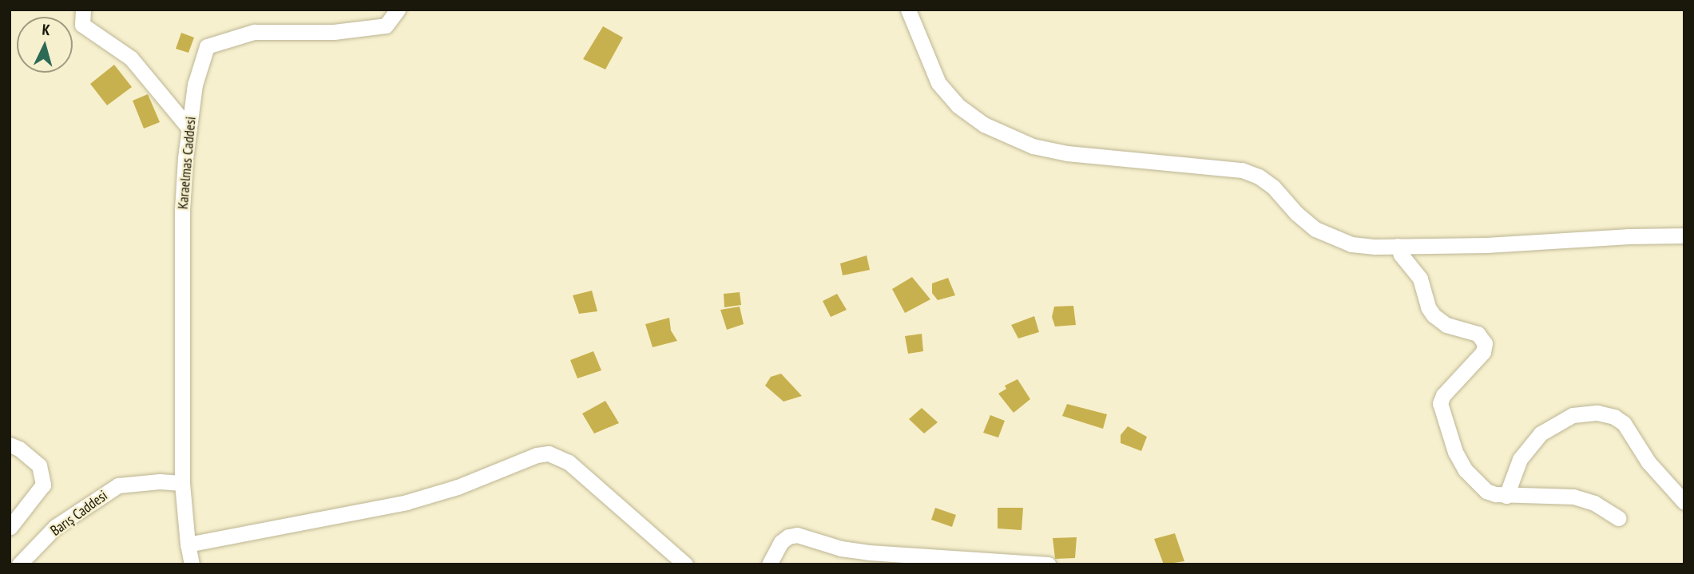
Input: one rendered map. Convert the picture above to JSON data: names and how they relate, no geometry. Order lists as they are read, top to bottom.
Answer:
{
  "streets": {
    "street": ["Karaelmas Caddesi", "Barış Caddesi"]
  },
  "crossings": [
    ["Karaelmas Caddesi", "Barış Caddesi"]
  ],
  "north": "top"
}
